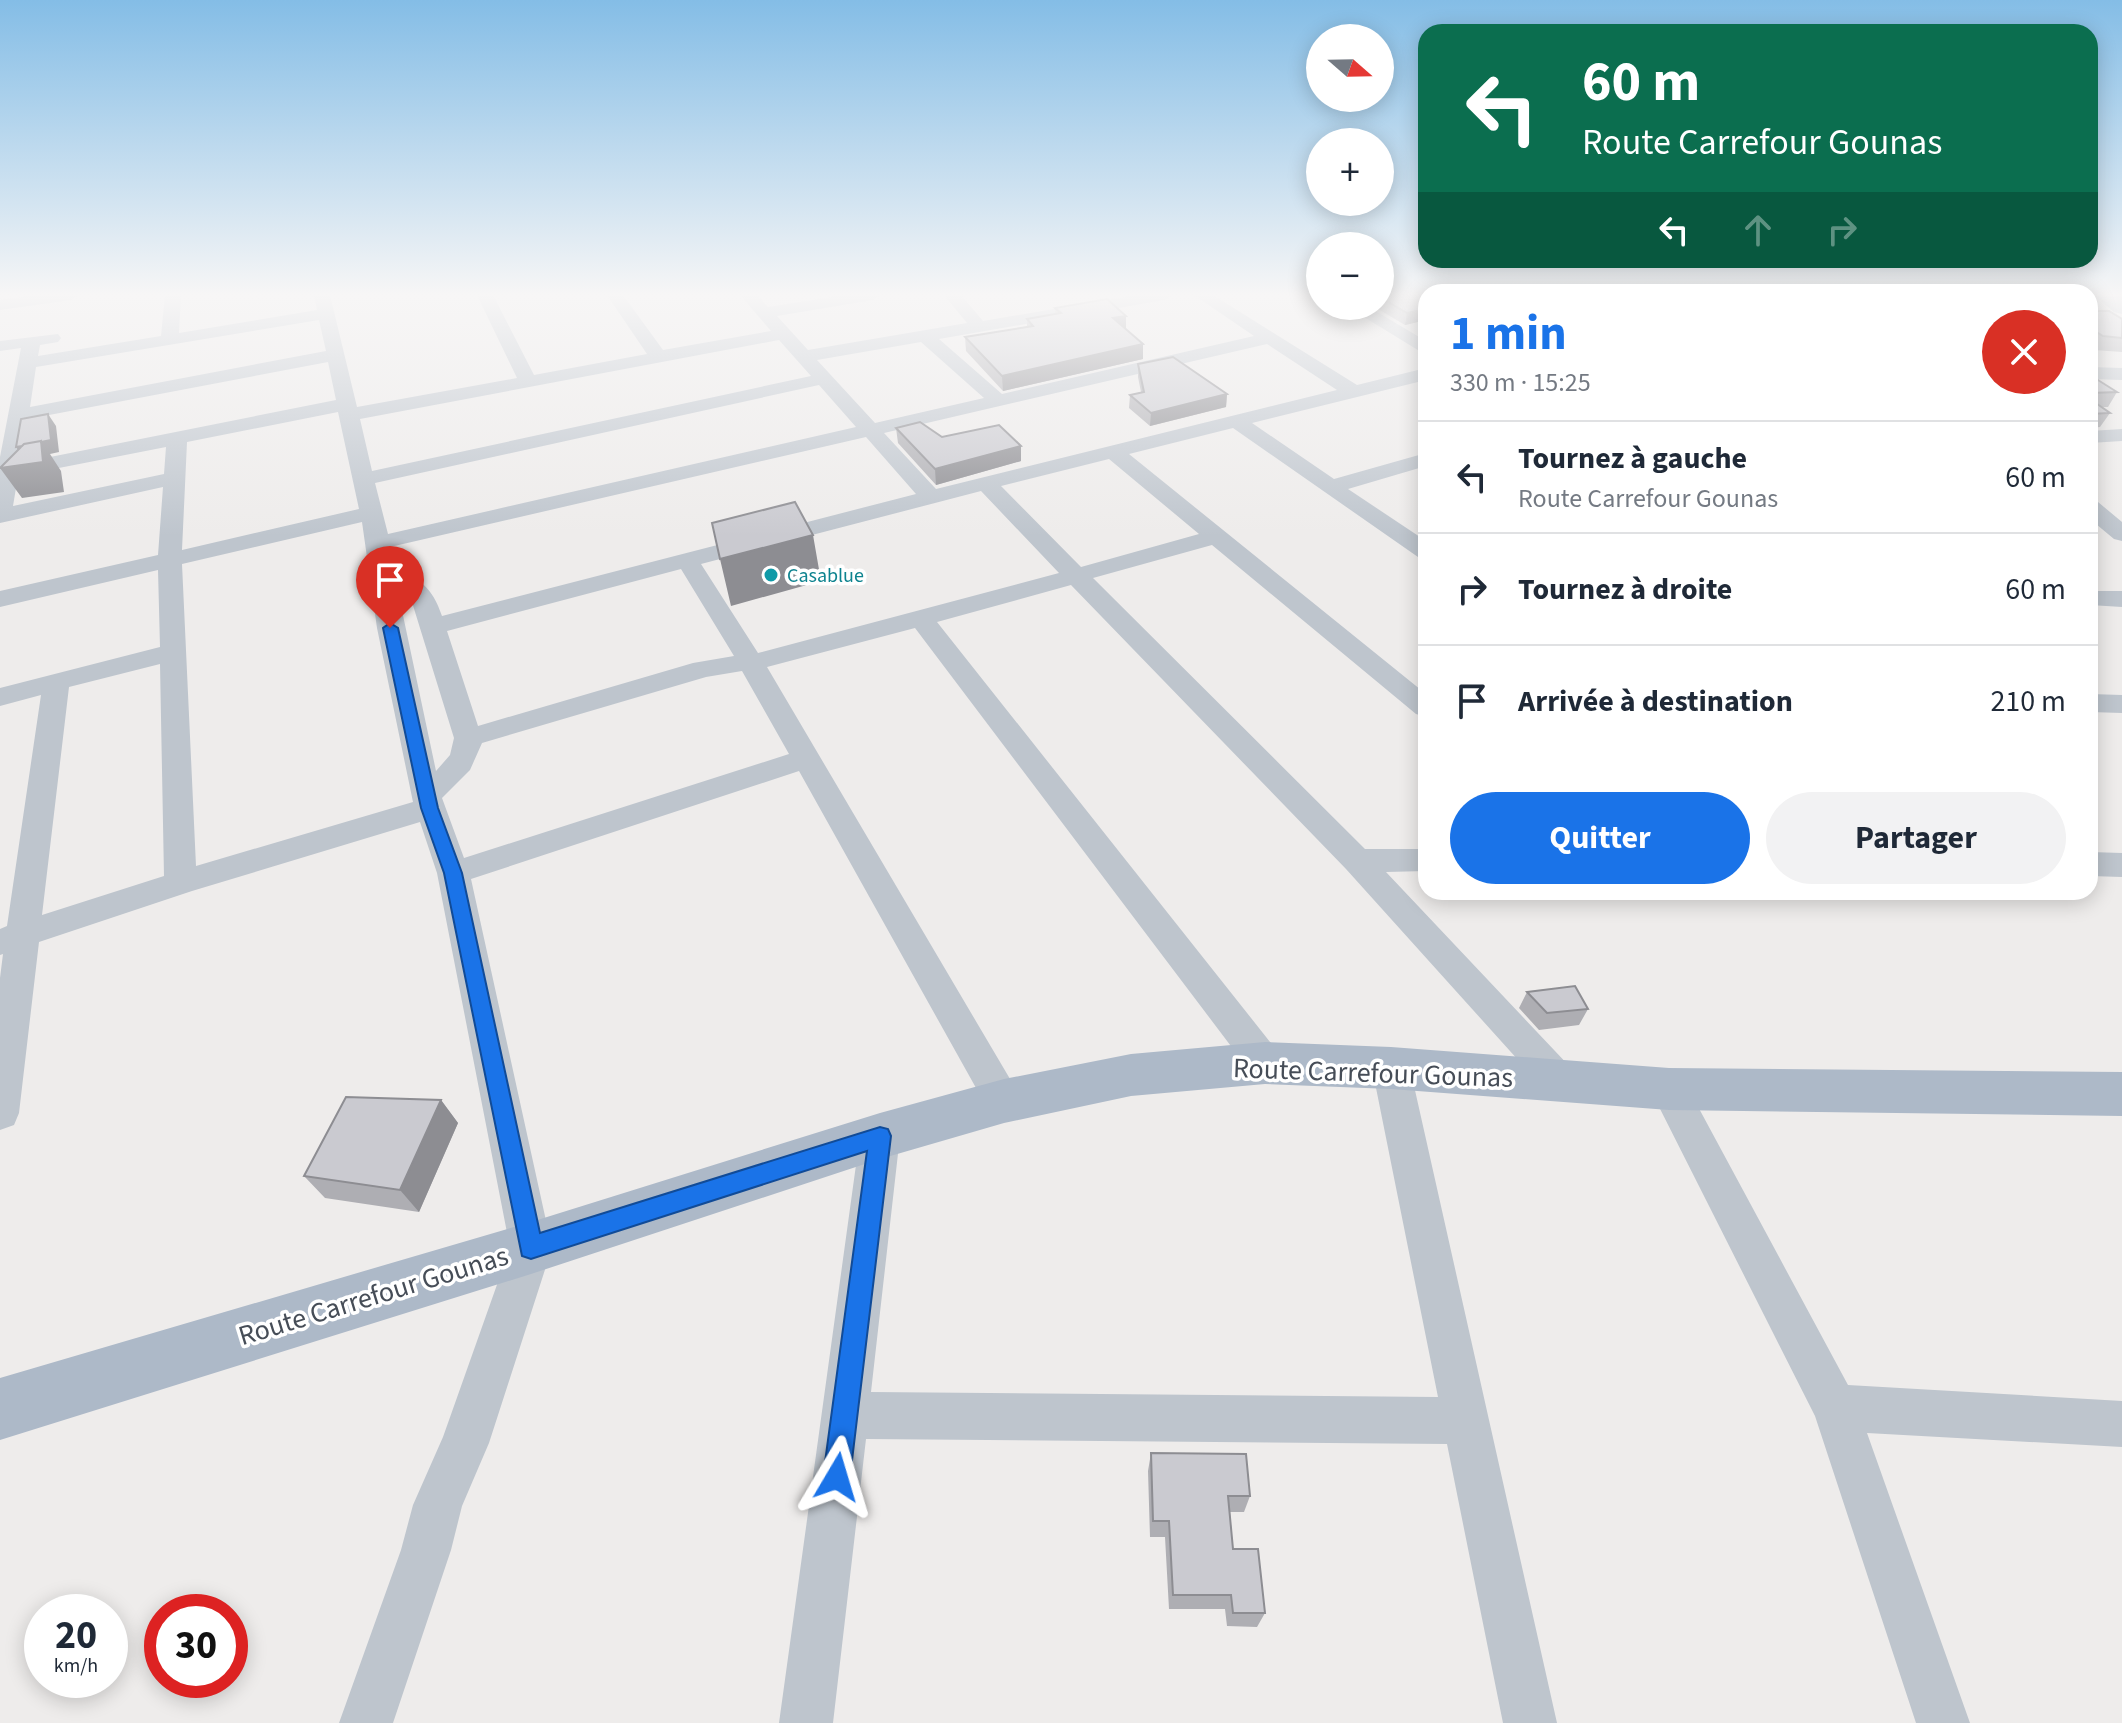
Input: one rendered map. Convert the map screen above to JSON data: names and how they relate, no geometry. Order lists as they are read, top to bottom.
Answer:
{
  "streets": {
    "main road": ["Route Carrefour Gounas"]
  },
  "places": ["Casablue"],
  "north": "right",
  "page": {
    "map_buttons": ["+", "−"],
    "turn": ["60 m", "Route Carrefour Gounas"],
    "heading": ["1 min", "330 m · 15:25"],
    "list": [
      {
        "name": "Tournez à gauche",
        "note": "Route Carrefour Gounas",
        "value": "60 m"
      },
      {
        "name": "Tournez à droite",
        "value": "60 m"
      },
      {
        "name": "Arrivée à destination",
        "value": "210 m"
      }
    ],
    "buttons": ["Quitter", "Partager"],
    "speed": "20 km/h",
    "limit": "30"
  }
}
